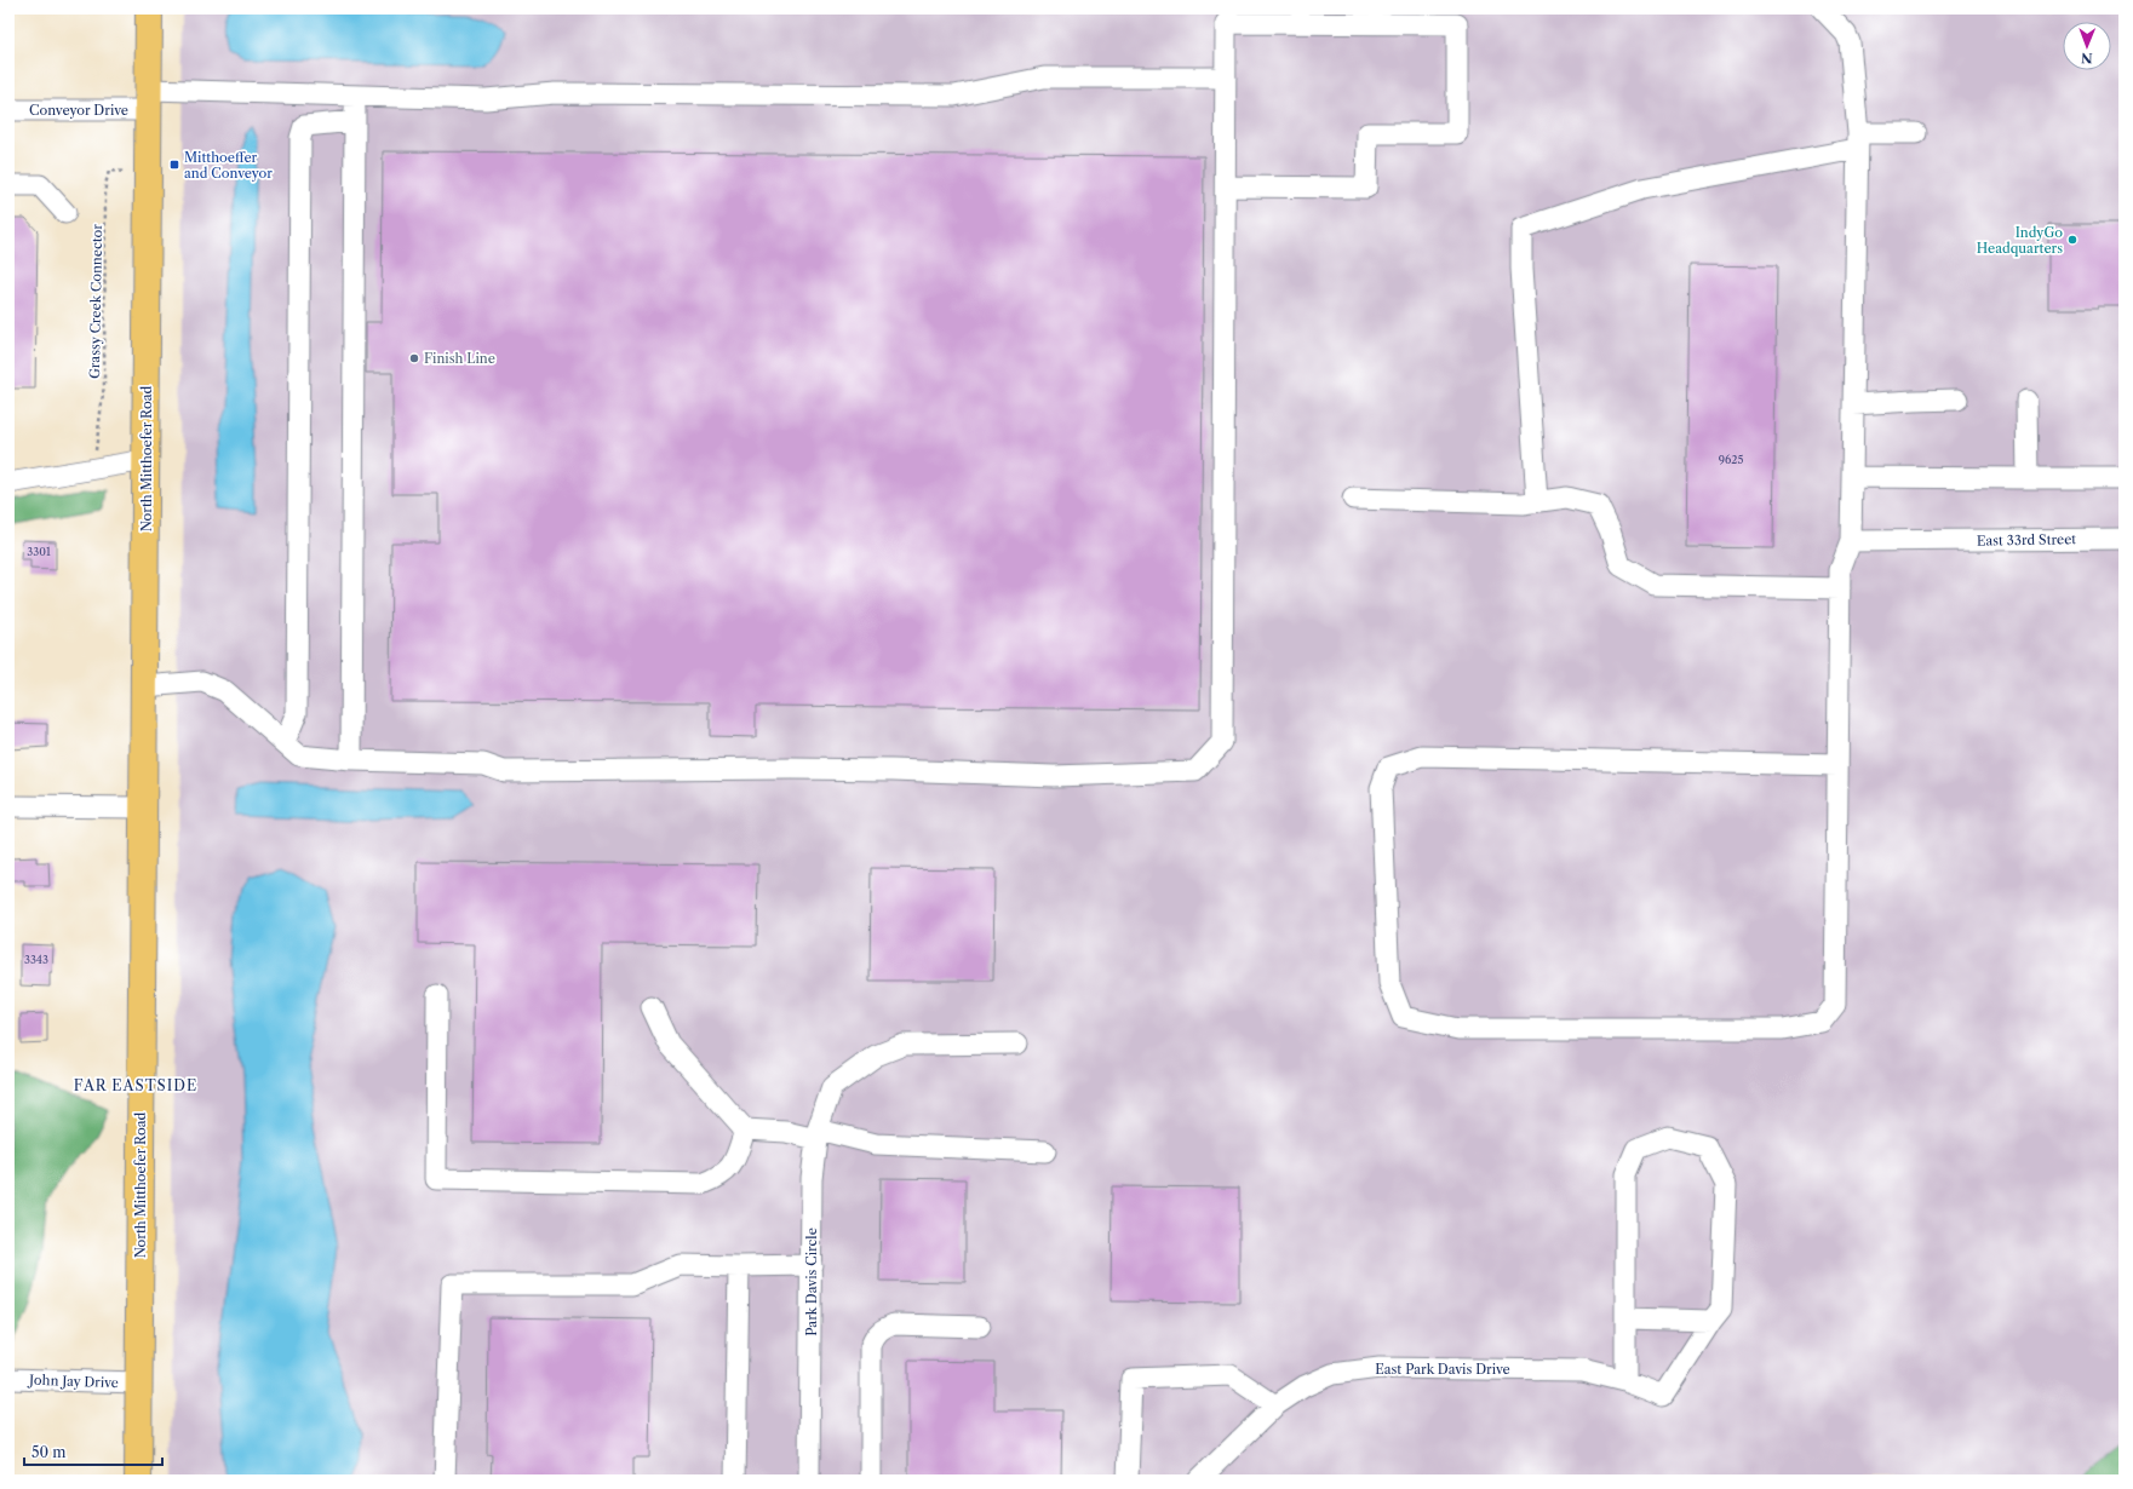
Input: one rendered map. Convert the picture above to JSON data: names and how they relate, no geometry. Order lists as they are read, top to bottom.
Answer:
{
  "streets": {
    "main road": ["North Mitthoefer Road"],
    "street": [
      "Conveyor Drive",
      "East 33rd Street",
      "Park Davis Circle",
      "East Park Davis Drive",
      "John Jay Drive"
    ],
    "path": ["Grassy Creek Connector"]
  },
  "crossings": [
    ["Conveyor Drive", "North Mitthoefer Road"],
    ["North Mitthoefer Road", "John Jay Drive"]
  ],
  "districts": ["FAR EASTSIDE"],
  "places": {
    "transit": ["Mitthoeffer and Conveyor"],
    "other": ["IndyGo Headquarters", "Finish Line"]
  },
  "house_numbers": ["9625", "3301", "3343"],
  "scale_bar": "50 m",
  "north": "bottom"
}
